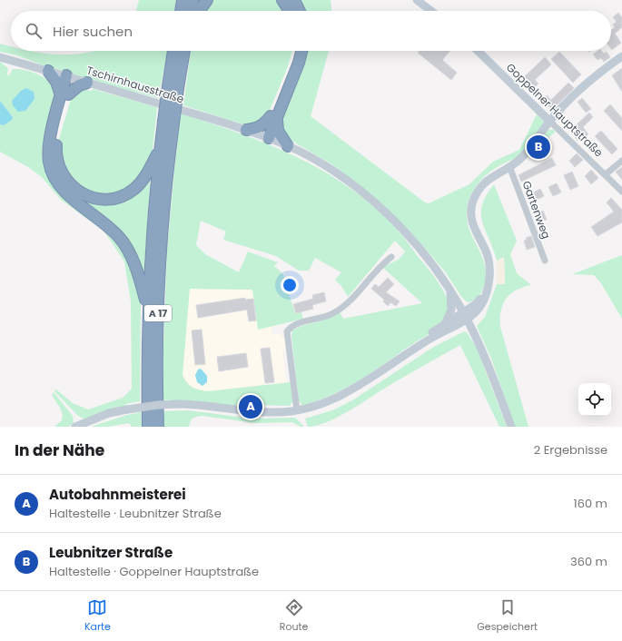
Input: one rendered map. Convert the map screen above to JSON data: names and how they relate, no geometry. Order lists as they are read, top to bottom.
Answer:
{
  "streets": {
    "highway": ["A 17"],
    "street": ["Tschirnhausstraße", "Goppelner Hauptstraße", "Gartenweg"]
  },
  "page": {
    "search": "Hier suchen",
    "pins": ["B", "A"],
    "heading": ["In der Nähe", "2 Ergebnisse"],
    "list": [
      {
        "mark": "A",
        "name": "Autobahnmeisterei",
        "note": "Haltestelle · Leubnitzer Straße",
        "value": "160 m"
      },
      {
        "mark": "B",
        "name": "Leubnitzer Straße",
        "note": "Haltestelle · Goppelner Hauptstraße",
        "value": "360 m"
      }
    ],
    "nav": ["Karte", "Route", "Gespeichert"]
  }
}
